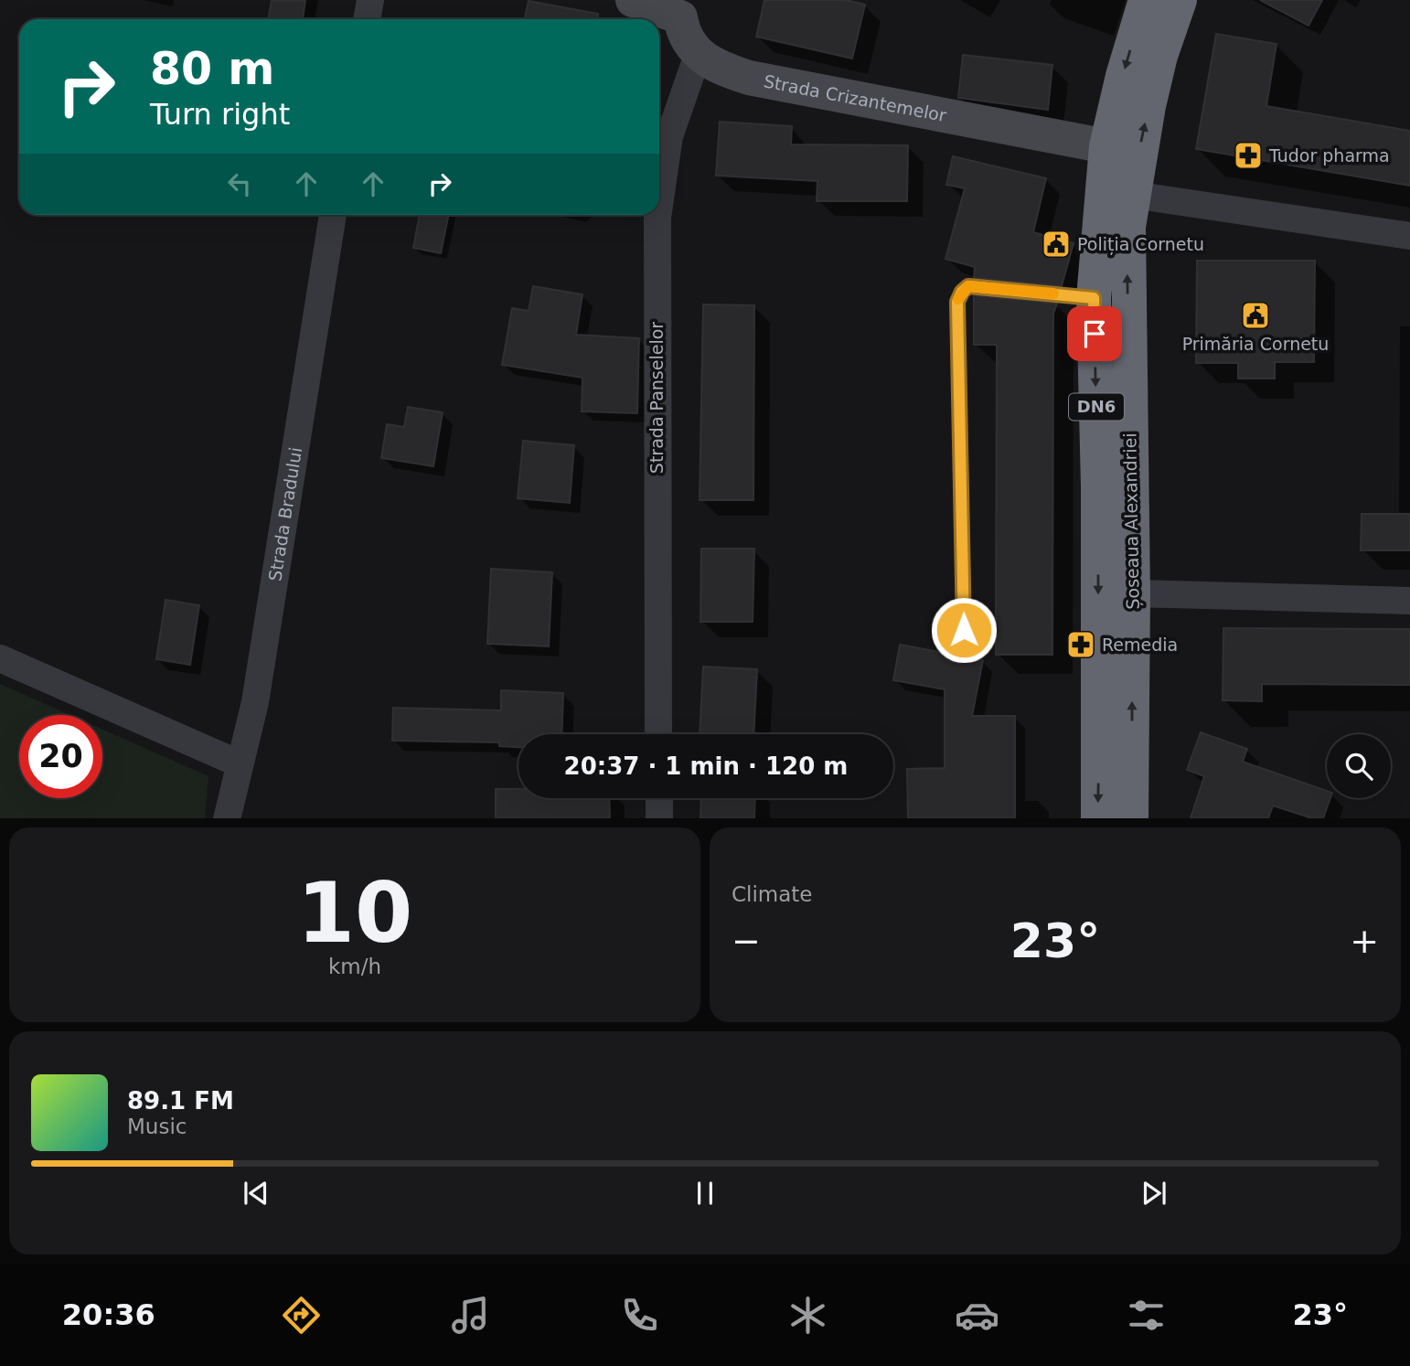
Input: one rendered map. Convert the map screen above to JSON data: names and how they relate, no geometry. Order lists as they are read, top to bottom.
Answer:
{
  "streets": {
    "highway": ["DN6", "Șoseaua Alexandriei"],
    "street": ["Strada Crizantemelor", "Strada Panselelor", "Strada Bradului"]
  },
  "crossings": [
    ["Strada Crizantemelor", "Strada Panselelor"],
    ["Strada Crizantemelor", "Șoseaua Alexandriei"]
  ],
  "places": {
    "pharmacy": ["Tudor pharma", "Remedia"],
    "public building": ["Poliția Cornetu", "Primăria Cornetu"]
  },
  "page": {
    "turn": ["80 m", "Turn right"],
    "limit": "20",
    "trip": "20:37 · 1 min · 120 m",
    "tile": [
      ["10", "km/h"],
      "Climate"
    ],
    "heat": ["−", "23°", "+"],
    "song": ["89.1 FM", "Music"],
    "tabs": ["20:36", "23°"]
  }
}
